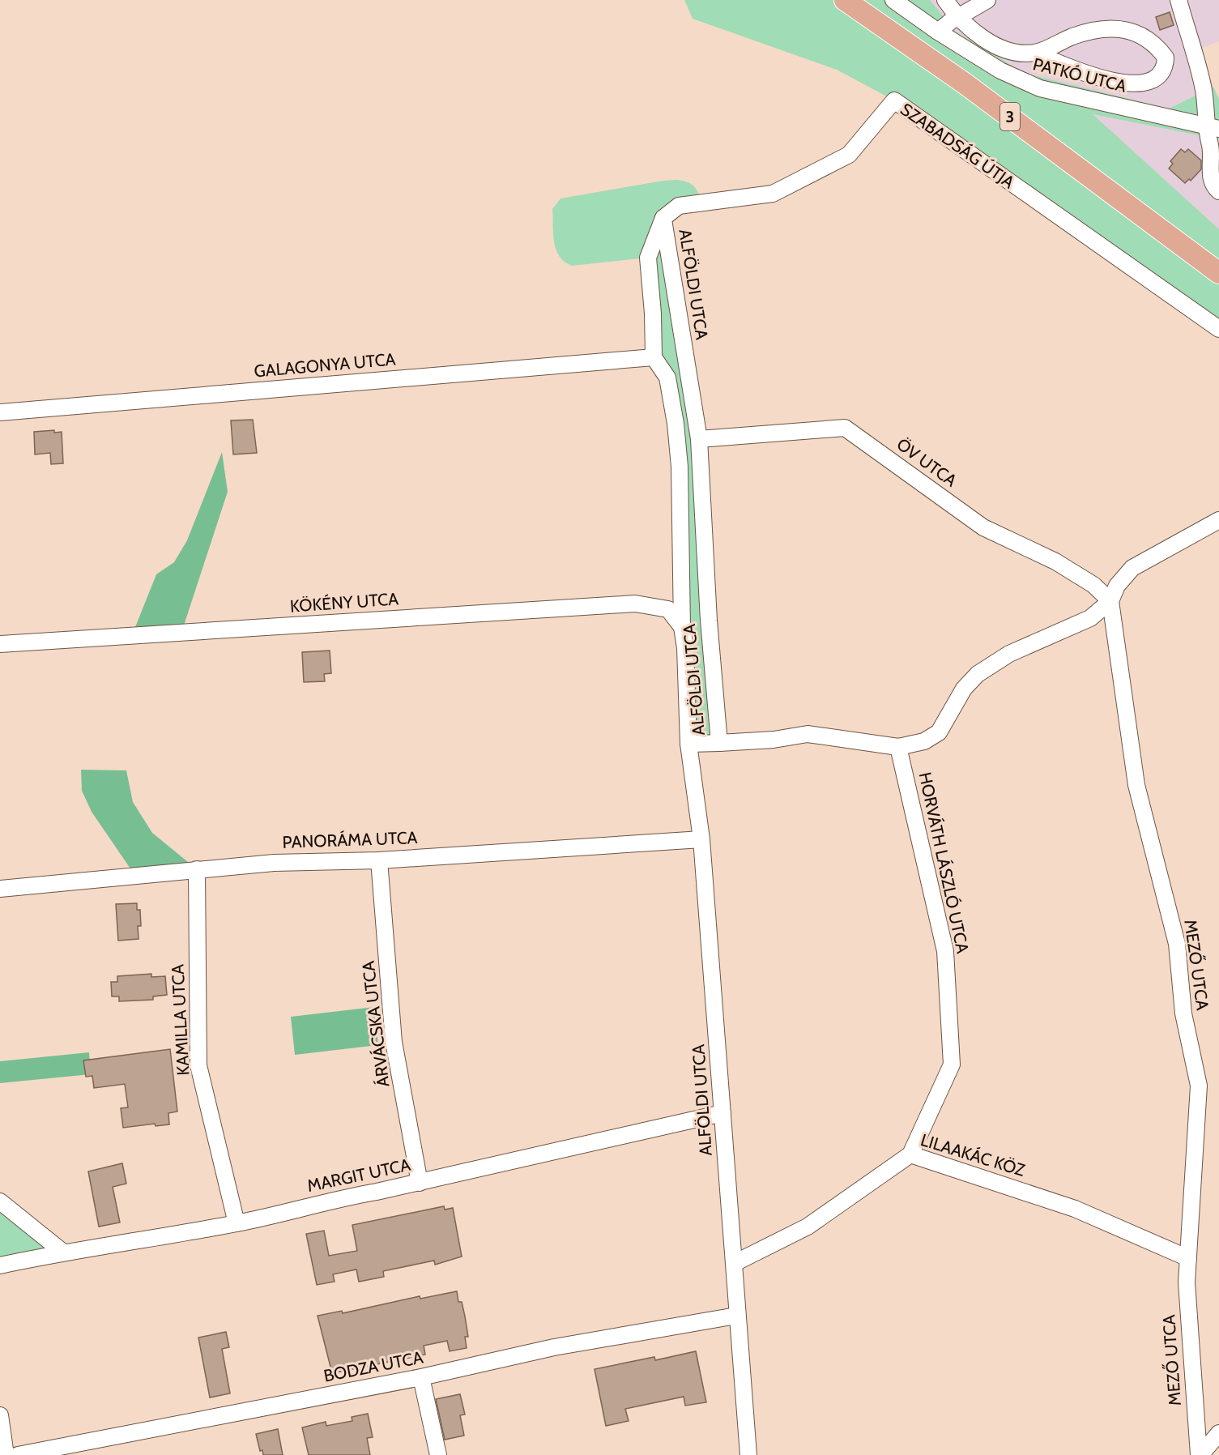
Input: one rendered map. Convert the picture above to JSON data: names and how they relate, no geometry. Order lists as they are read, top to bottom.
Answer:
{
  "streets": {
    "main road": ["3"],
    "street": [
      "PATKÓ UTCA",
      "SZABADSÁG ÚTJA",
      "ALFÖLDI UTCA",
      "GALAGONYA UTCA",
      "ÖV UTCA",
      "KÖKÉNY UTCA",
      "PANORÁMA UTCA",
      "HORVÁTH LÁSZLÓ UTCA",
      "MEZŐ UTCA",
      "KAMILLA UTCA",
      "ÁRVÁCSKA UTCA",
      "LILAAKÁC KÖZ",
      "MARGIT UTCA",
      "BODZA UTCA"
    ]
  },
  "crossings": [
    ["SZABADSÁG ÚTJA", "ALFÖLDI UTCA"],
    ["ALFÖLDI UTCA", "GALAGONYA UTCA"],
    ["ALFÖLDI UTCA", "ÖV UTCA"],
    ["ALFÖLDI UTCA", "KÖKÉNY UTCA"],
    ["ALFÖLDI UTCA", "PANORÁMA UTCA"],
    ["ALFÖLDI UTCA", "LILAAKÁC KÖZ"],
    ["ALFÖLDI UTCA", "MARGIT UTCA"],
    ["ALFÖLDI UTCA", "BODZA UTCA"],
    ["ÖV UTCA", "MEZŐ UTCA"],
    ["PANORÁMA UTCA", "KAMILLA UTCA"],
    ["PANORÁMA UTCA", "ÁRVÁCSKA UTCA"],
    ["HORVÁTH LÁSZLÓ UTCA", "LILAAKÁC KÖZ"],
    ["MEZŐ UTCA", "LILAAKÁC KÖZ"],
    ["KAMILLA UTCA", "MARGIT UTCA"],
    ["ÁRVÁCSKA UTCA", "MARGIT UTCA"]
  ]
}
